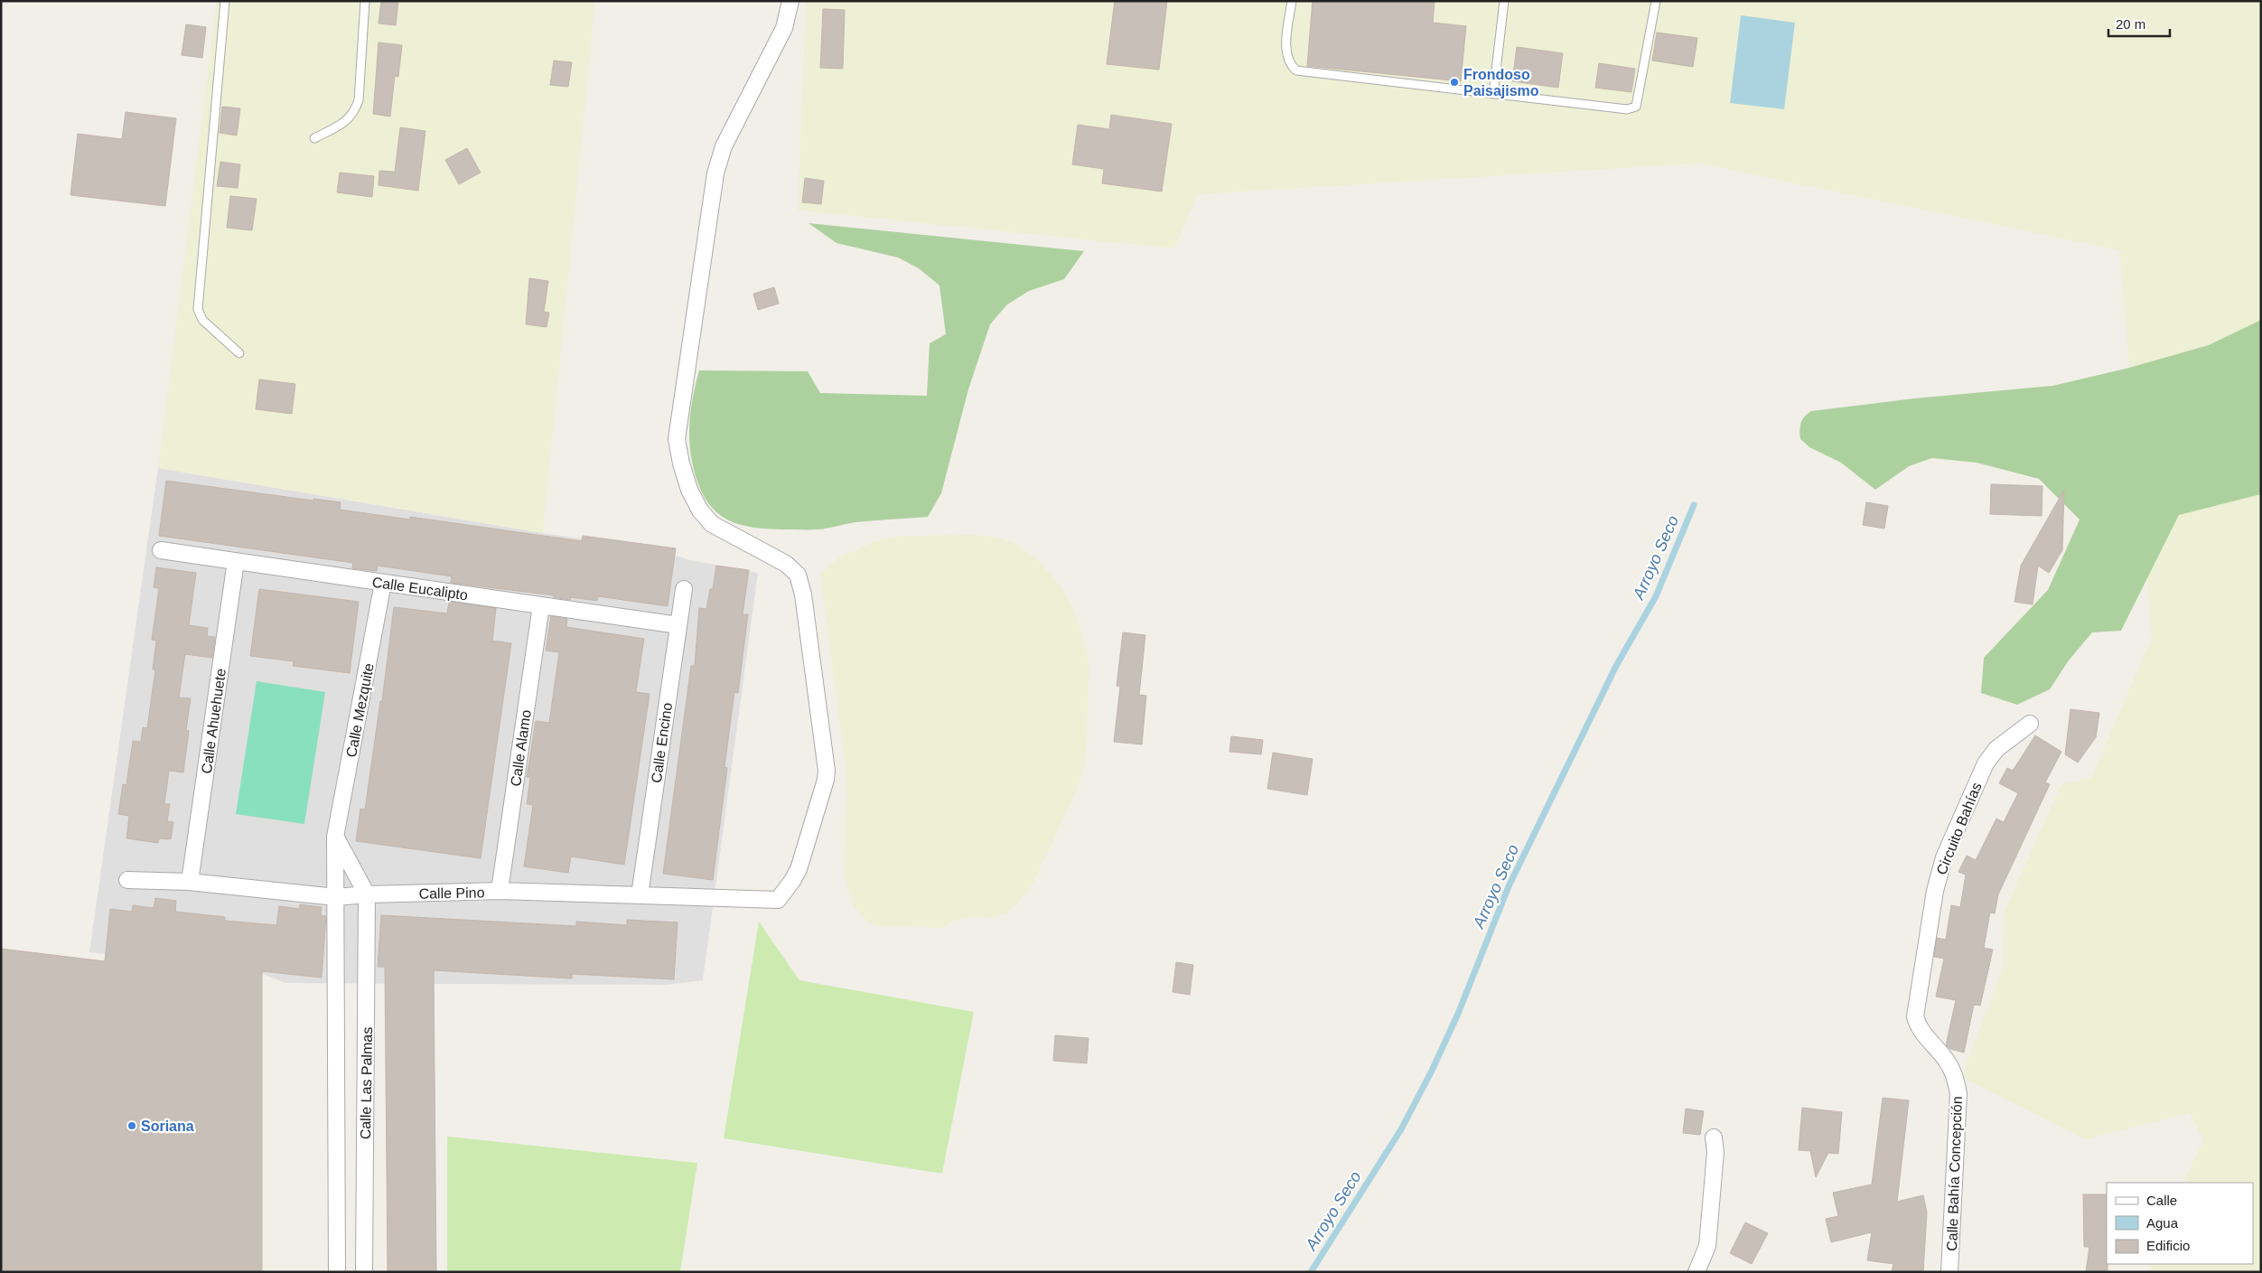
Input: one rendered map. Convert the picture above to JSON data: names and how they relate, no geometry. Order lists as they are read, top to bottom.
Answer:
{
  "streets": {
    "street": [
      "Calle Eucalipto",
      "Calle Mezquite",
      "Calle Ahuehuete",
      "Calle Encino",
      "Calle Alamo",
      "Circuito Bahías",
      "Calle Pino",
      "Calle Las Palmas",
      "Calle Bahía Concepción"
    ]
  },
  "crossings": [
    ["Calle Eucalipto", "Calle Mezquite"],
    ["Calle Eucalipto", "Calle Ahuehuete"],
    ["Calle Eucalipto", "Calle Encino"],
    ["Calle Eucalipto", "Calle Alamo"],
    ["Calle Mezquite", "Calle Pino"],
    ["Calle Mezquite", "Calle Las Palmas"],
    ["Calle Ahuehuete", "Calle Pino"],
    ["Calle Encino", "Calle Pino"],
    ["Calle Alamo", "Calle Pino"],
    ["Circuito Bahías", "Calle Bahía Concepción"],
    ["Calle Pino", "Calle Las Palmas"]
  ],
  "water": ["Arroyo Seco"],
  "places": ["Frondoso Paisajismo", "Soriana"],
  "legend": ["Calle", "Agua", "Edificio"],
  "scale_bar": "20 m"
}
